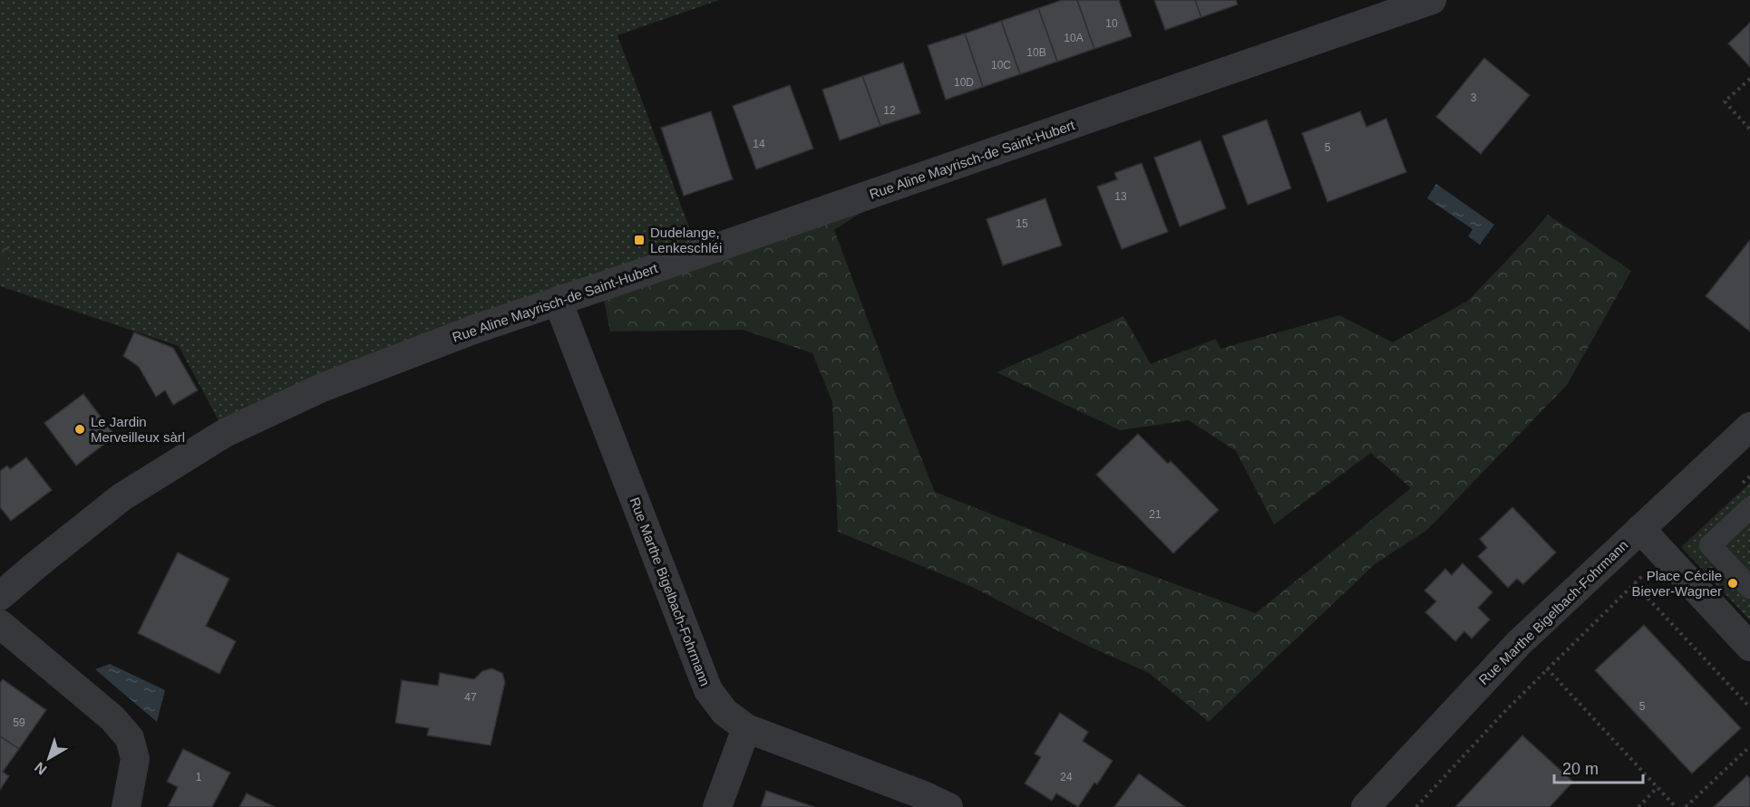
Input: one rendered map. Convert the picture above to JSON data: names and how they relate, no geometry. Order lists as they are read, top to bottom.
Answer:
{
  "streets": {
    "street": ["Rue Aline Mayrisch-de Saint-Hubert", "Rue Marthe Bigelbach-Fohrmann"]
  },
  "crossings": [
    ["Rue Aline Mayrisch-de Saint-Hubert", "Rue Marthe Bigelbach-Fohrmann"]
  ],
  "places": {
    "transit": ["Dudelange, Lenkeschléi"],
    "other": ["Le Jardin Merveilleux sàrl", "Place Cécile Biever-Wagner"]
  },
  "house_numbers": [
    "10",
    "10A",
    "10B",
    "10C",
    "10D",
    "3",
    "12",
    "14",
    "5",
    "13",
    "15",
    "21",
    "47",
    "5",
    "59",
    "1",
    "24"
  ],
  "scale_bar": "20 m",
  "north": "bottom left"
}
